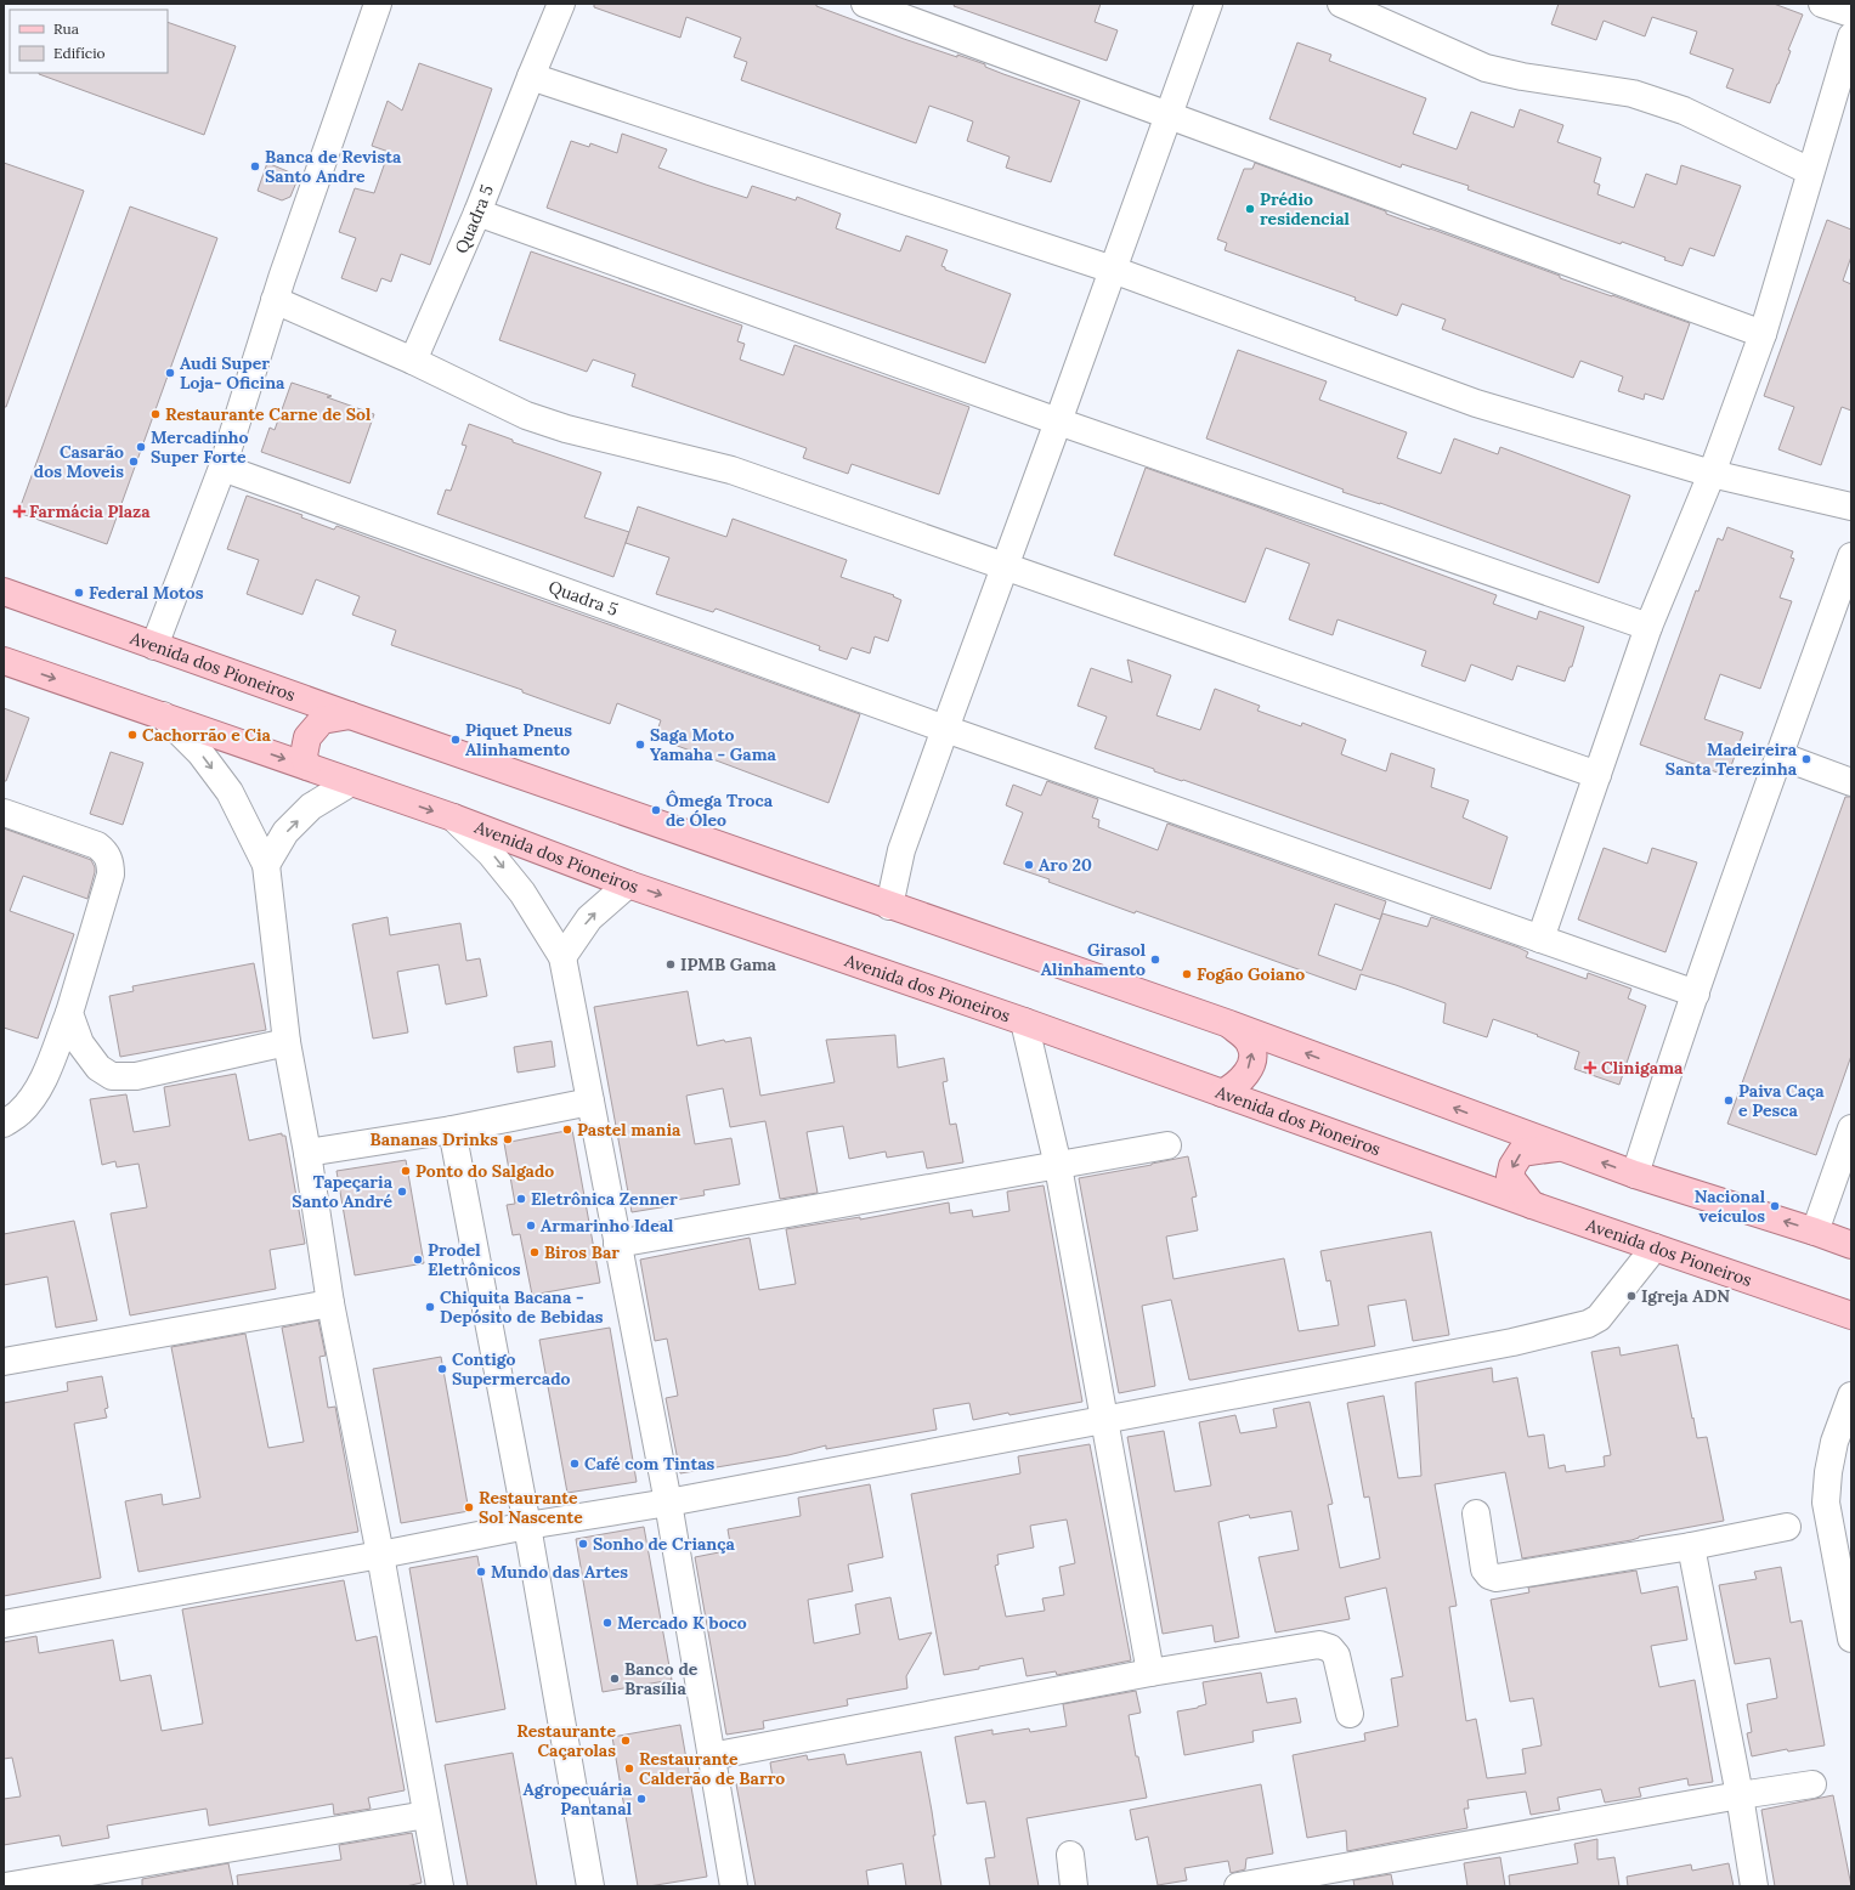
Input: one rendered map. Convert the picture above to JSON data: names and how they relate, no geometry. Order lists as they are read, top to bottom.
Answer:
{
  "streets": {
    "main road": ["Avenida dos Pioneiros"],
    "street": ["Quadra 5"]
  },
  "places": {
    "other": [
      "Banca de Revista Santo Andre",
      "Prédio residencial",
      "Audi Super Loja- Oficina",
      "Restaurante Carne de Sol",
      "Mercadinho Super Forte",
      "Casarão dos Moveis",
      "Federal Motos",
      "Cachorrão e Cia",
      "Piquet Pneus Alinhamento",
      "Saga Moto Yamaha - Gama",
      "Madeireira Santa Terezinha",
      "Ômega Troca de Óleo",
      "Aro 20",
      "Girasol Alinhamento",
      "IPMB Gama",
      "Fogão Goiano",
      "Paiva Caça e Pesca",
      "Pastel mania",
      "Bananas Drinks",
      "Ponto do Salgado",
      "Tapeçaria Santo André",
      "Eletrônica Zenner",
      "Nacional veículos",
      "Armarinho Ideal",
      "Biros Bar",
      "Prodel Eletrônicos",
      "Igreja ADN",
      "Chiquita Bacana - Depósito de Bebidas",
      "Contigo Supermercado",
      "Café com Tintas",
      "Restaurante Sol Nascente",
      "Sonho de Criança",
      "Mundo das Artes",
      "Mercado K boco",
      "Banco de Brasília",
      "Restaurante Caçarolas",
      "Restaurante Calderão de Barro",
      "Agropecuária Pantanal"
    ],
    "health": ["Farmácia Plaza", "Clinigama"]
  },
  "legend": ["Rua", "Edifício"]
}
